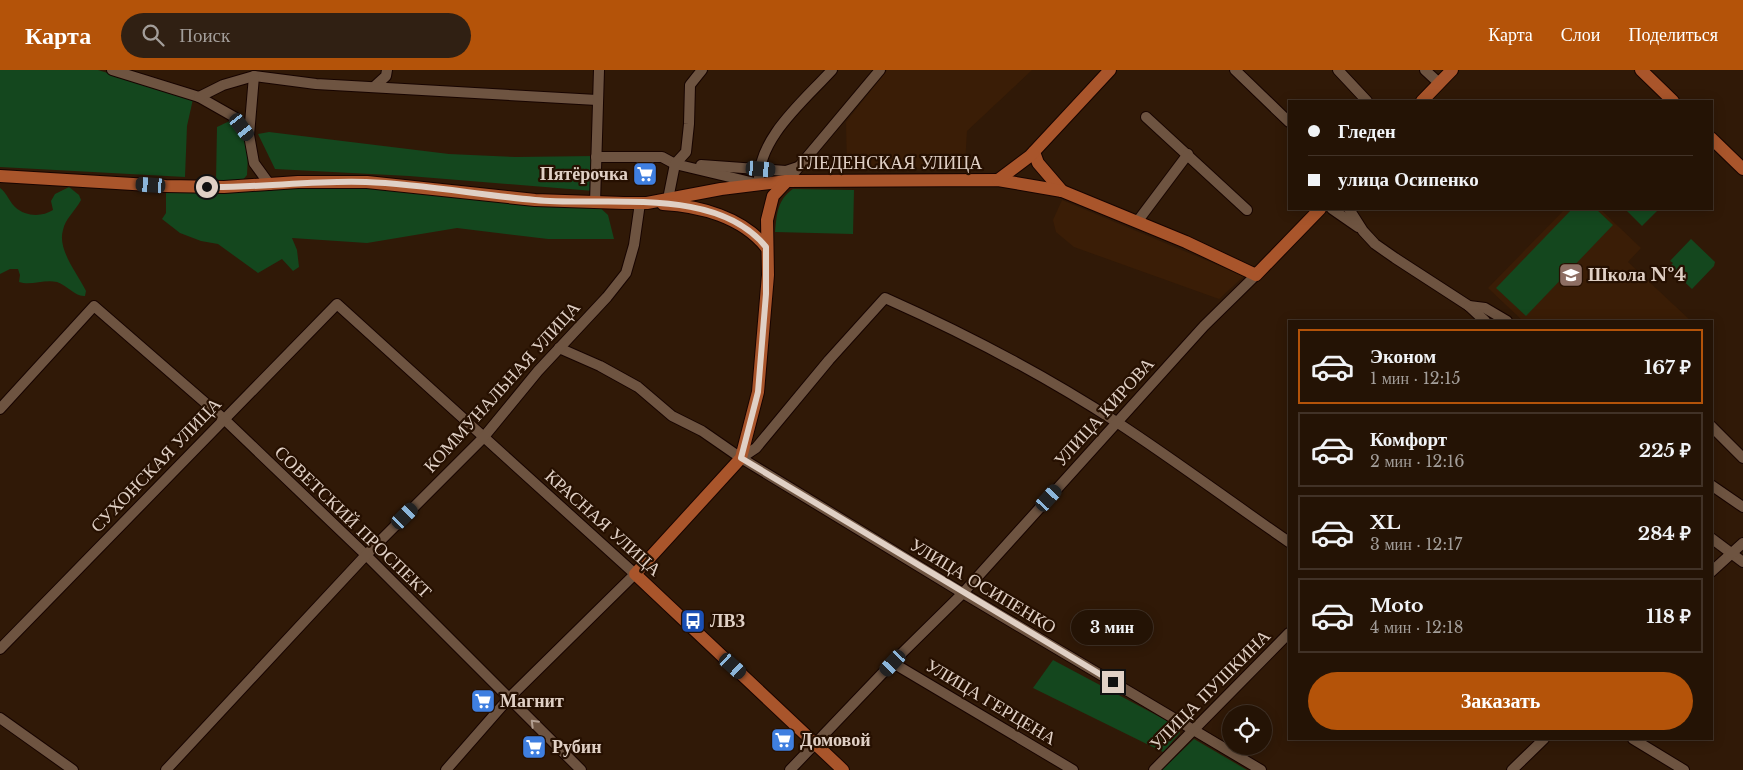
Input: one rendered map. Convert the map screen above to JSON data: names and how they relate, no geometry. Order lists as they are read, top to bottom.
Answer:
{
  "streets": {
    "main road": ["ГЛЕДЕНСКАЯ УЛИЦА", "УЛИЦА КИРОВА", "КРАСНАЯ УЛИЦА"],
    "street": [
      "КОММУНАЛЬНАЯ УЛИЦА",
      "СУХОНСКАЯ УЛИЦА",
      "СОВЕТСКИЙ ПРОСПЕКТ",
      "УЛИЦА ОСИПЕНКО",
      "УЛИЦА ПУШКИНА",
      "УЛИЦА ГЕРЦЕНА"
    ]
  },
  "crossings": [
    ["ГЛЕДЕНСКАЯ УЛИЦА", "КОММУНАЛЬНАЯ УЛИЦА"],
    ["ГЛЕДЕНСКАЯ УЛИЦА", "УЛИЦА КИРОВА"],
    ["КОММУНАЛЬНАЯ УЛИЦА", "СОВЕТСКИЙ ПРОСПЕКТ"],
    ["КОММУНАЛЬНАЯ УЛИЦА", "КРАСНАЯ УЛИЦА"],
    ["КОММУНАЛЬНАЯ УЛИЦА", "УЛИЦА ОСИПЕНКО"],
    ["УЛИЦА КИРОВА", "КРАСНАЯ УЛИЦА"],
    ["УЛИЦА КИРОВА", "УЛИЦА ОСИПЕНКО"],
    ["УЛИЦА КИРОВА", "УЛИЦА ГЕРЦЕНА"],
    ["СУХОНСКАЯ УЛИЦА", "СОВЕТСКИЙ ПРОСПЕКТ"],
    ["СУХОНСКАЯ УЛИЦА", "КРАСНАЯ УЛИЦА"],
    ["УЛИЦА ОСИПЕНКО", "УЛИЦА ПУШКИНА"]
  ],
  "places": {
    "supermarket": [
      "Пятёрочка",
      "Магнит",
      "Домовой",
      "Рубин"
    ],
    "school or university": ["Школа №4"],
    "bus stop": ["ЛВЗ"]
  },
  "page": {
    "header": "Карта",
    "search": "Поиск",
    "nav": ["Карта", "Слои", "Поделиться"],
    "banner": ["Гледен", "улица Осипенко"],
    "list": [
      {
        "name": "Эконом",
        "note": "1 мин · 12:15",
        "value": "167 ₽"
      },
      {
        "name": "Комфорт",
        "note": "2 мин · 12:16",
        "value": "225 ₽"
      },
      {
        "name": "XL",
        "note": "3 мин · 12:17",
        "value": "284 ₽"
      },
      {
        "name": "Moto",
        "note": "4 мин · 12:18",
        "value": "118 ₽"
      }
    ],
    "bubble": "3 мин",
    "buttons": "Заказать"
  }
}
